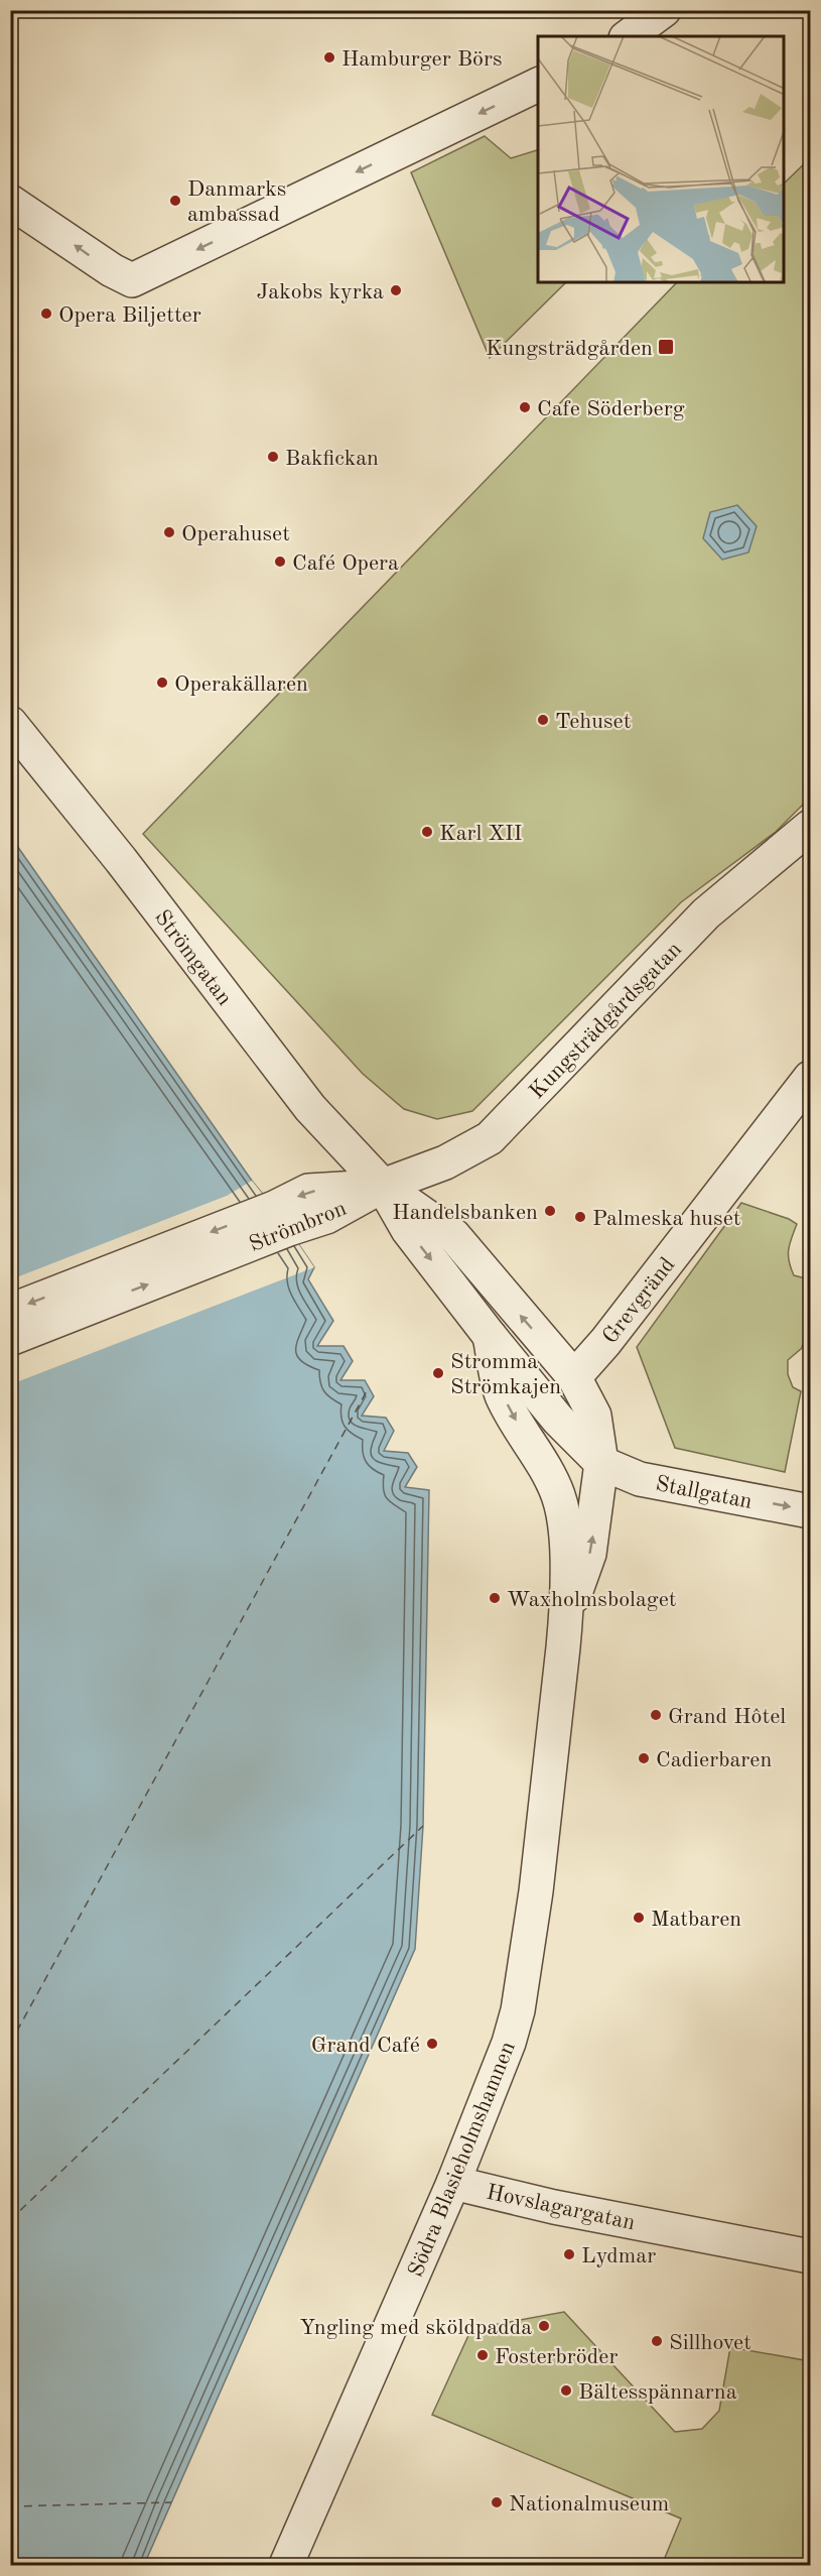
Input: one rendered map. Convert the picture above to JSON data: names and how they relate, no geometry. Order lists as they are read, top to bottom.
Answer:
{
  "streets": {
    "street": [
      "Strömgatan",
      "Kungsträdgårdsgatan",
      "Strömbron",
      "Grevgränd",
      "Stallgatan",
      "Södra Blasieholmshamnen",
      "Hovslagargatan"
    ]
  },
  "crossings": [
    ["Strömgatan", "Kungsträdgårdsgatan"],
    ["Strömgatan", "Strömbron"],
    ["Strömgatan", "Södra Blasieholmshamnen"],
    ["Kungsträdgårdsgatan", "Strömbron"],
    ["Kungsträdgårdsgatan", "Södra Blasieholmshamnen"],
    ["Strömbron", "Södra Blasieholmshamnen"],
    ["Grevgränd", "Södra Blasieholmshamnen"],
    ["Stallgatan", "Södra Blasieholmshamnen"],
    ["Södra Blasieholmshamnen", "Hovslagargatan"]
  ],
  "one_way": ["Stallgatan"],
  "places": {
    "other": [
      "Hamburger Börs",
      "Danmarks ambassad",
      "Jakobs kyrka",
      "Opera Biljetter",
      "Cafe Söderberg",
      "Bakfickan",
      "Operahuset",
      "Café Opera",
      "Operakällaren",
      "Tehuset",
      "Karl XII",
      "Handelsbanken",
      "Palmeska huset",
      "Stromma Strömkajen",
      "Waxholmsbolaget",
      "Grand Hôtel",
      "Cadierbaren",
      "Matbaren",
      "Grand Café",
      "Lydmar",
      "Yngling med sköldpadda",
      "Sillhovet",
      "Fosterbröder",
      "Bältesspännarna",
      "Nationalmuseum"
    ],
    "transit": ["Kungsträdgården"]
  }
}
